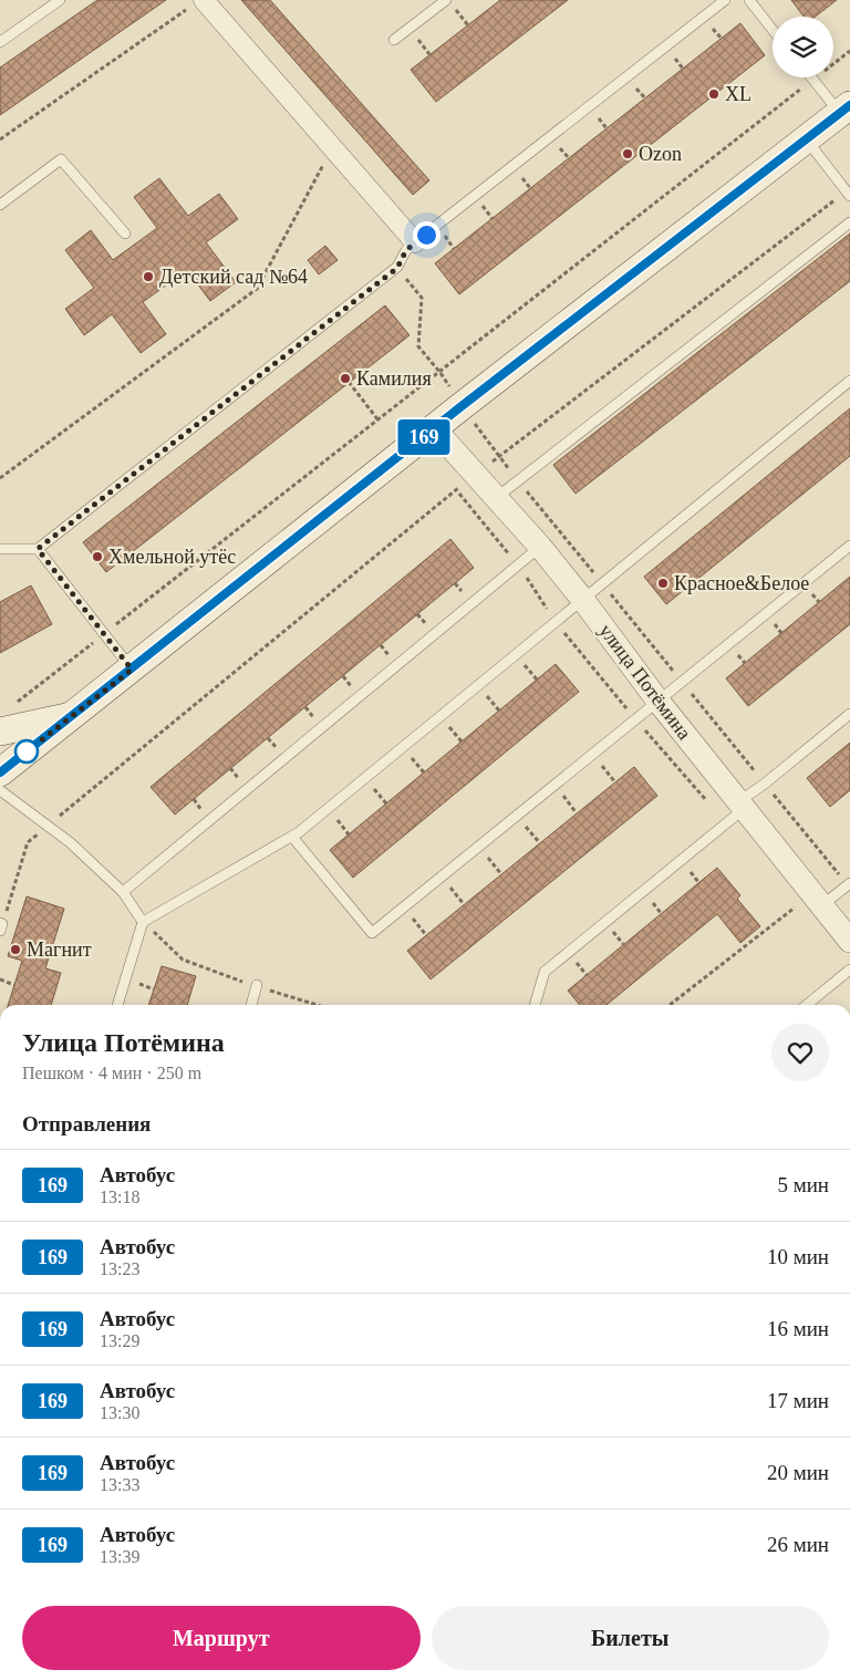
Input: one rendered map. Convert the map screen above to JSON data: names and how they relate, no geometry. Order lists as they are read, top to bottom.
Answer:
{
  "streets": {
    "street": ["улица Потёмина"]
  },
  "places": [
    "XL",
    "Ozon",
    "Детский сад №64",
    "Камилия",
    "Хмельной утёс",
    "Красное&Белое",
    "Магнит"
  ],
  "lines": ["bus line 169"],
  "page": {
    "on_map": "169",
    "heading": [
      ["Улица Потёмина", "Пешком · 4 мин · 250 m"],
      "Отправления"
    ],
    "list": [
      {
        "mark": "169",
        "name": "Автобус",
        "note": "13:18",
        "value": "5 мин"
      },
      {
        "mark": "169",
        "name": "Автобус",
        "note": "13:23",
        "value": "10 мин"
      },
      {
        "mark": "169",
        "name": "Автобус",
        "note": "13:29",
        "value": "16 мин"
      },
      {
        "mark": "169",
        "name": "Автобус",
        "note": "13:30",
        "value": "17 мин"
      },
      {
        "mark": "169",
        "name": "Автобус",
        "note": "13:33",
        "value": "20 мин"
      },
      {
        "mark": "169",
        "name": "Автобус",
        "note": "13:39",
        "value": "26 мин"
      }
    ],
    "buttons": ["Маршрут", "Билеты"]
  }
}
